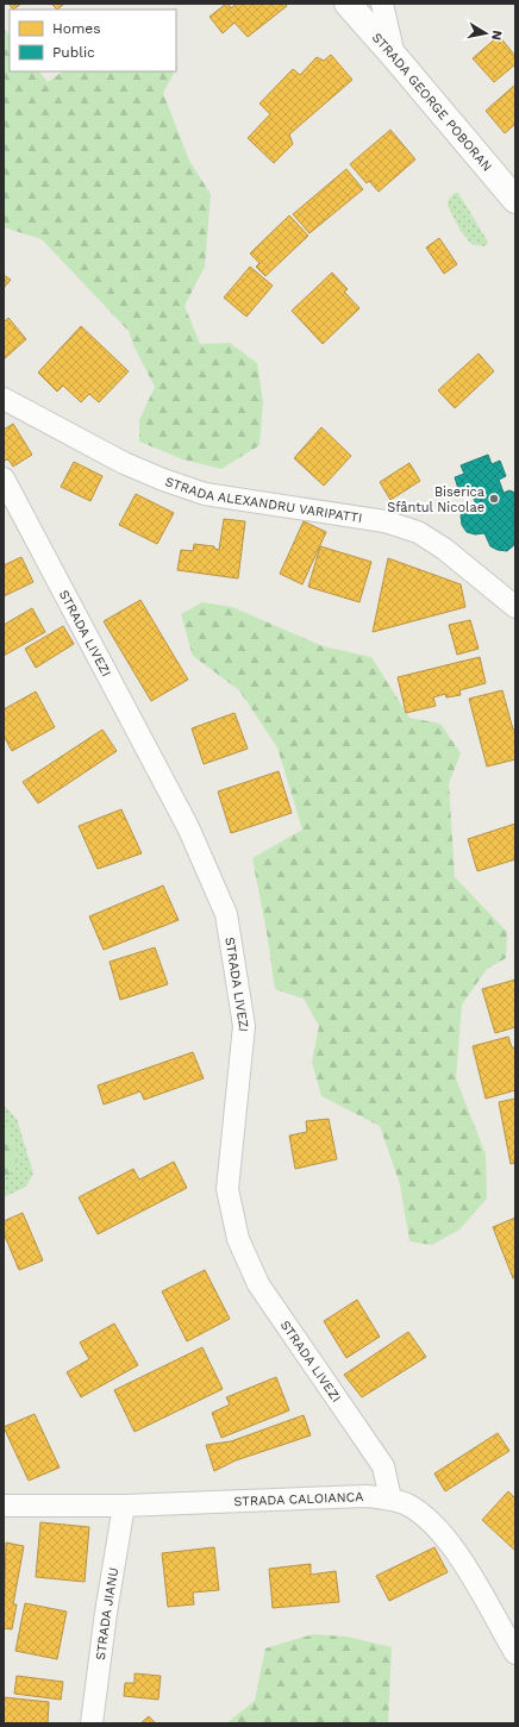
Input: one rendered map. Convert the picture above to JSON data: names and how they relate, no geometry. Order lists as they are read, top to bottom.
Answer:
{
  "streets": {
    "main road": ["STRADA GEORGE POBORAN"],
    "street": [
      "STRADA ALEXANDRU VARIPATTI",
      "STRADA LIVEZI",
      "STRADA CALOIANCA",
      "STRADA JIANU"
    ]
  },
  "crossings": [
    ["STRADA LIVEZI", "STRADA CALOIANCA"],
    ["STRADA CALOIANCA", "STRADA JIANU"]
  ],
  "places": ["Biserica Sfântul Nicolae"],
  "legend": ["Homes", "Public"],
  "north": "right"
}
